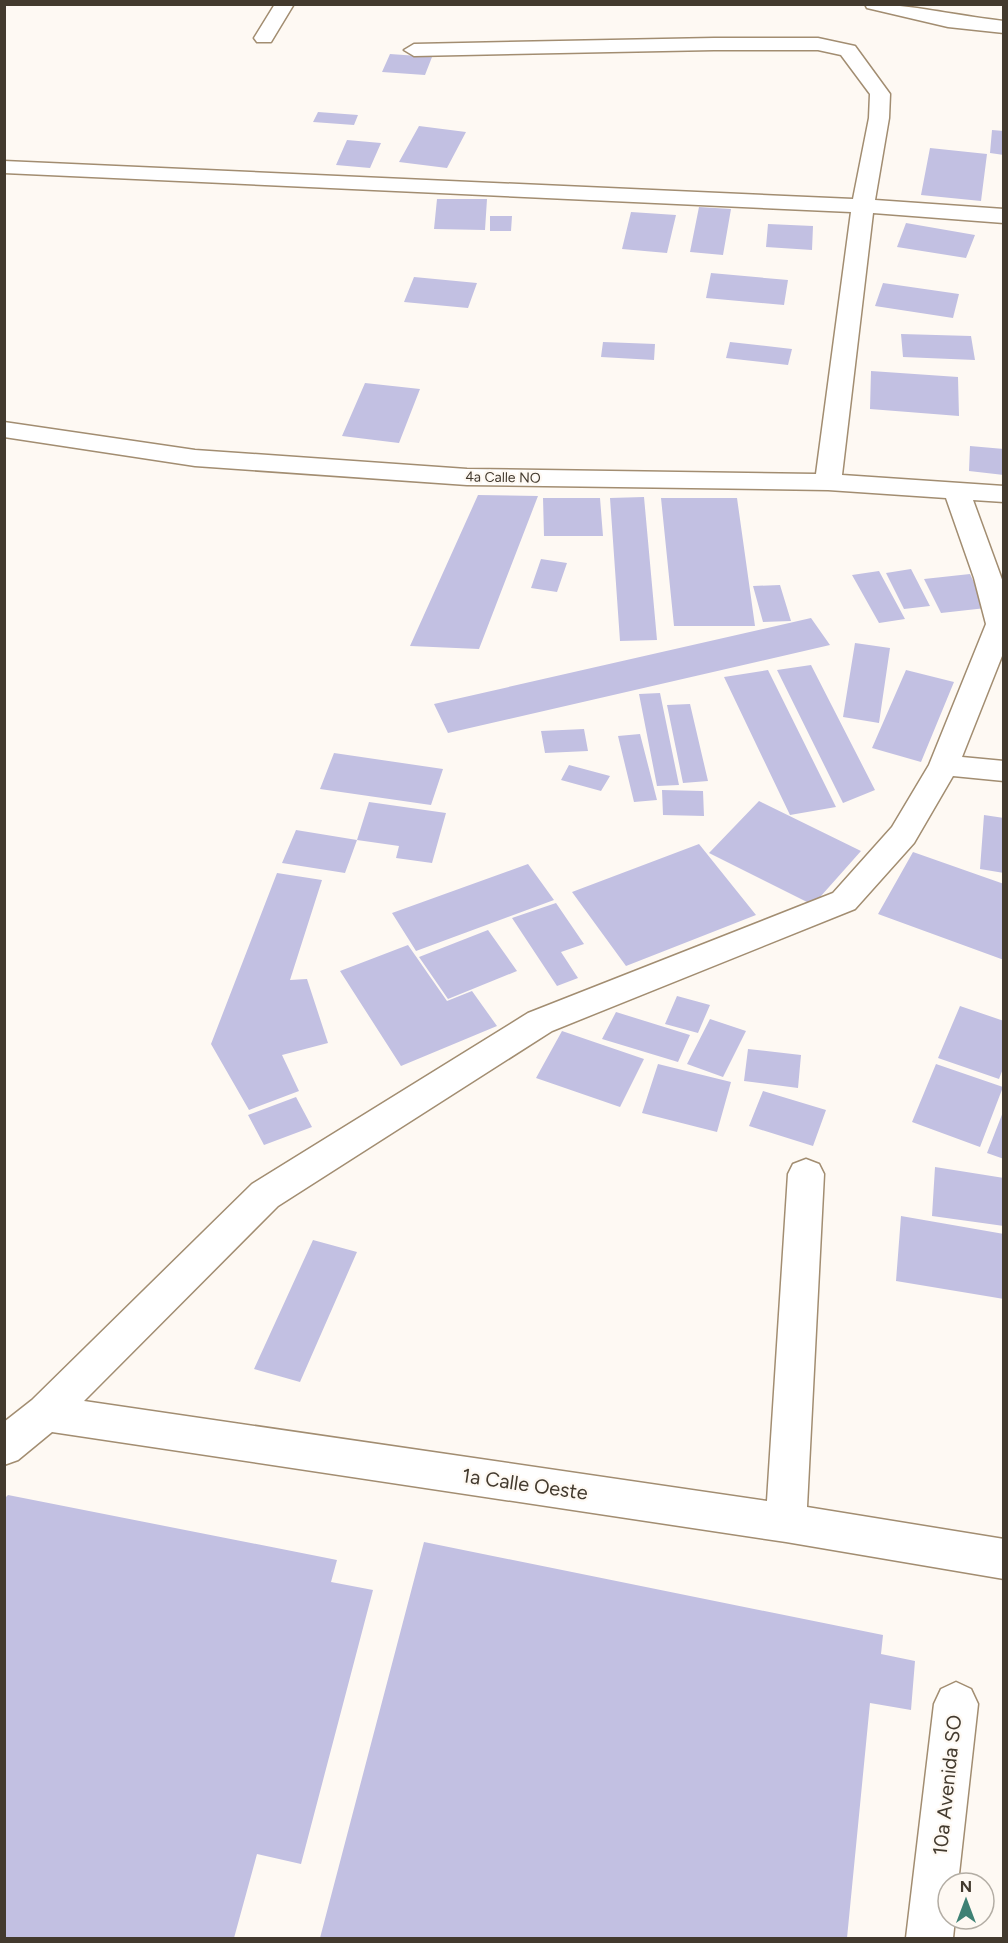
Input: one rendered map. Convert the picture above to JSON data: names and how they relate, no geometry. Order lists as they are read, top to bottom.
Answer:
{
  "streets": {
    "street": ["4a Calle NO", "1a Calle Oeste", "10a Avenida SO"]
  },
  "north": "top"
}
